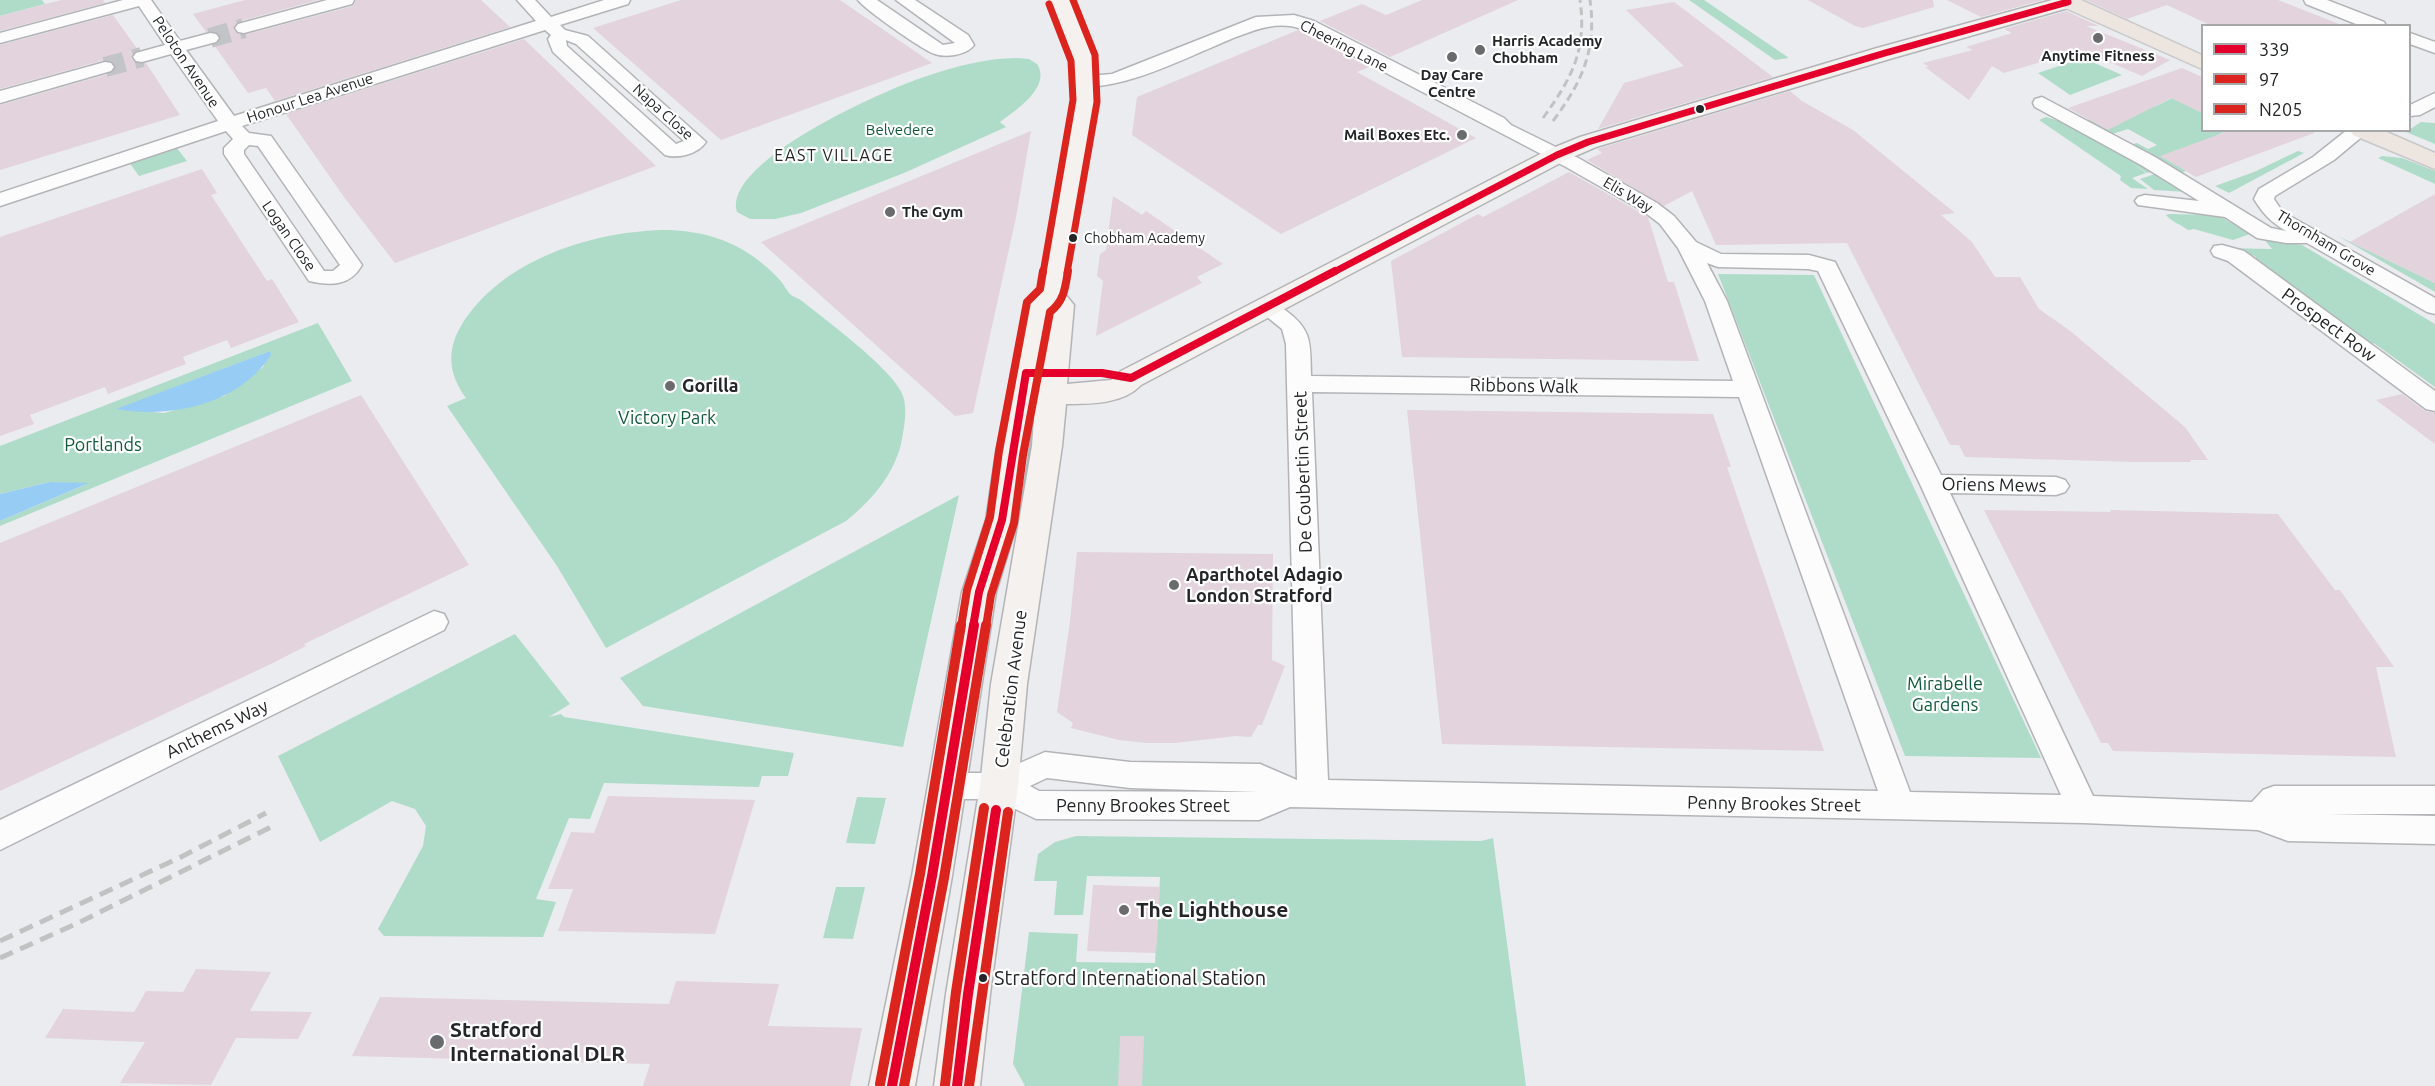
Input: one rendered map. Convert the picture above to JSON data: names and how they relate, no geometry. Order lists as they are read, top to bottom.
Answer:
{
  "streets": {
    "street": [
      "Cheering Lane",
      "Peloton Avenue",
      "Honour Lea Avenue",
      "Napa Close",
      "Elis Way",
      "Logan Close",
      "Thornham Grove",
      "Prospect Row",
      "Ribbons Walk",
      "De Coubertin Street",
      "Oriens Mews",
      "Celebration Avenue",
      "Anthems Way",
      "Penny Brookes Street"
    ]
  },
  "crossings": [
    ["Cheering Lane", "Elis Way"],
    ["Cheering Lane", "Celebration Avenue"],
    ["Peloton Avenue", "Honour Lea Avenue"],
    ["Peloton Avenue", "Logan Close"],
    ["Honour Lea Avenue", "Napa Close"],
    ["Honour Lea Avenue", "Logan Close"],
    ["Ribbons Walk", "De Coubertin Street"],
    ["De Coubertin Street", "Penny Brookes Street"],
    ["Celebration Avenue", "Penny Brookes Street"]
  ],
  "districts": ["EAST VILLAGE"],
  "parks": [
    "Belvedere",
    "Victory Park",
    "Portlands",
    "Mirabelle Gardens"
  ],
  "places": [
    "Anytime Fitness",
    "Harris Academy Chobham",
    "Day Care Centre",
    "Mail Boxes Etc.",
    "The Gym",
    "Chobham Academy",
    "Gorilla",
    "Aparthotel Adagio London Stratford",
    "The Lighthouse",
    "Stratford International Station",
    "Stratford International DLR"
  ],
  "lines": ["transit line 97", "transit line 339", "transit line N205"],
  "legend": ["339", "97", "N205"]
}
